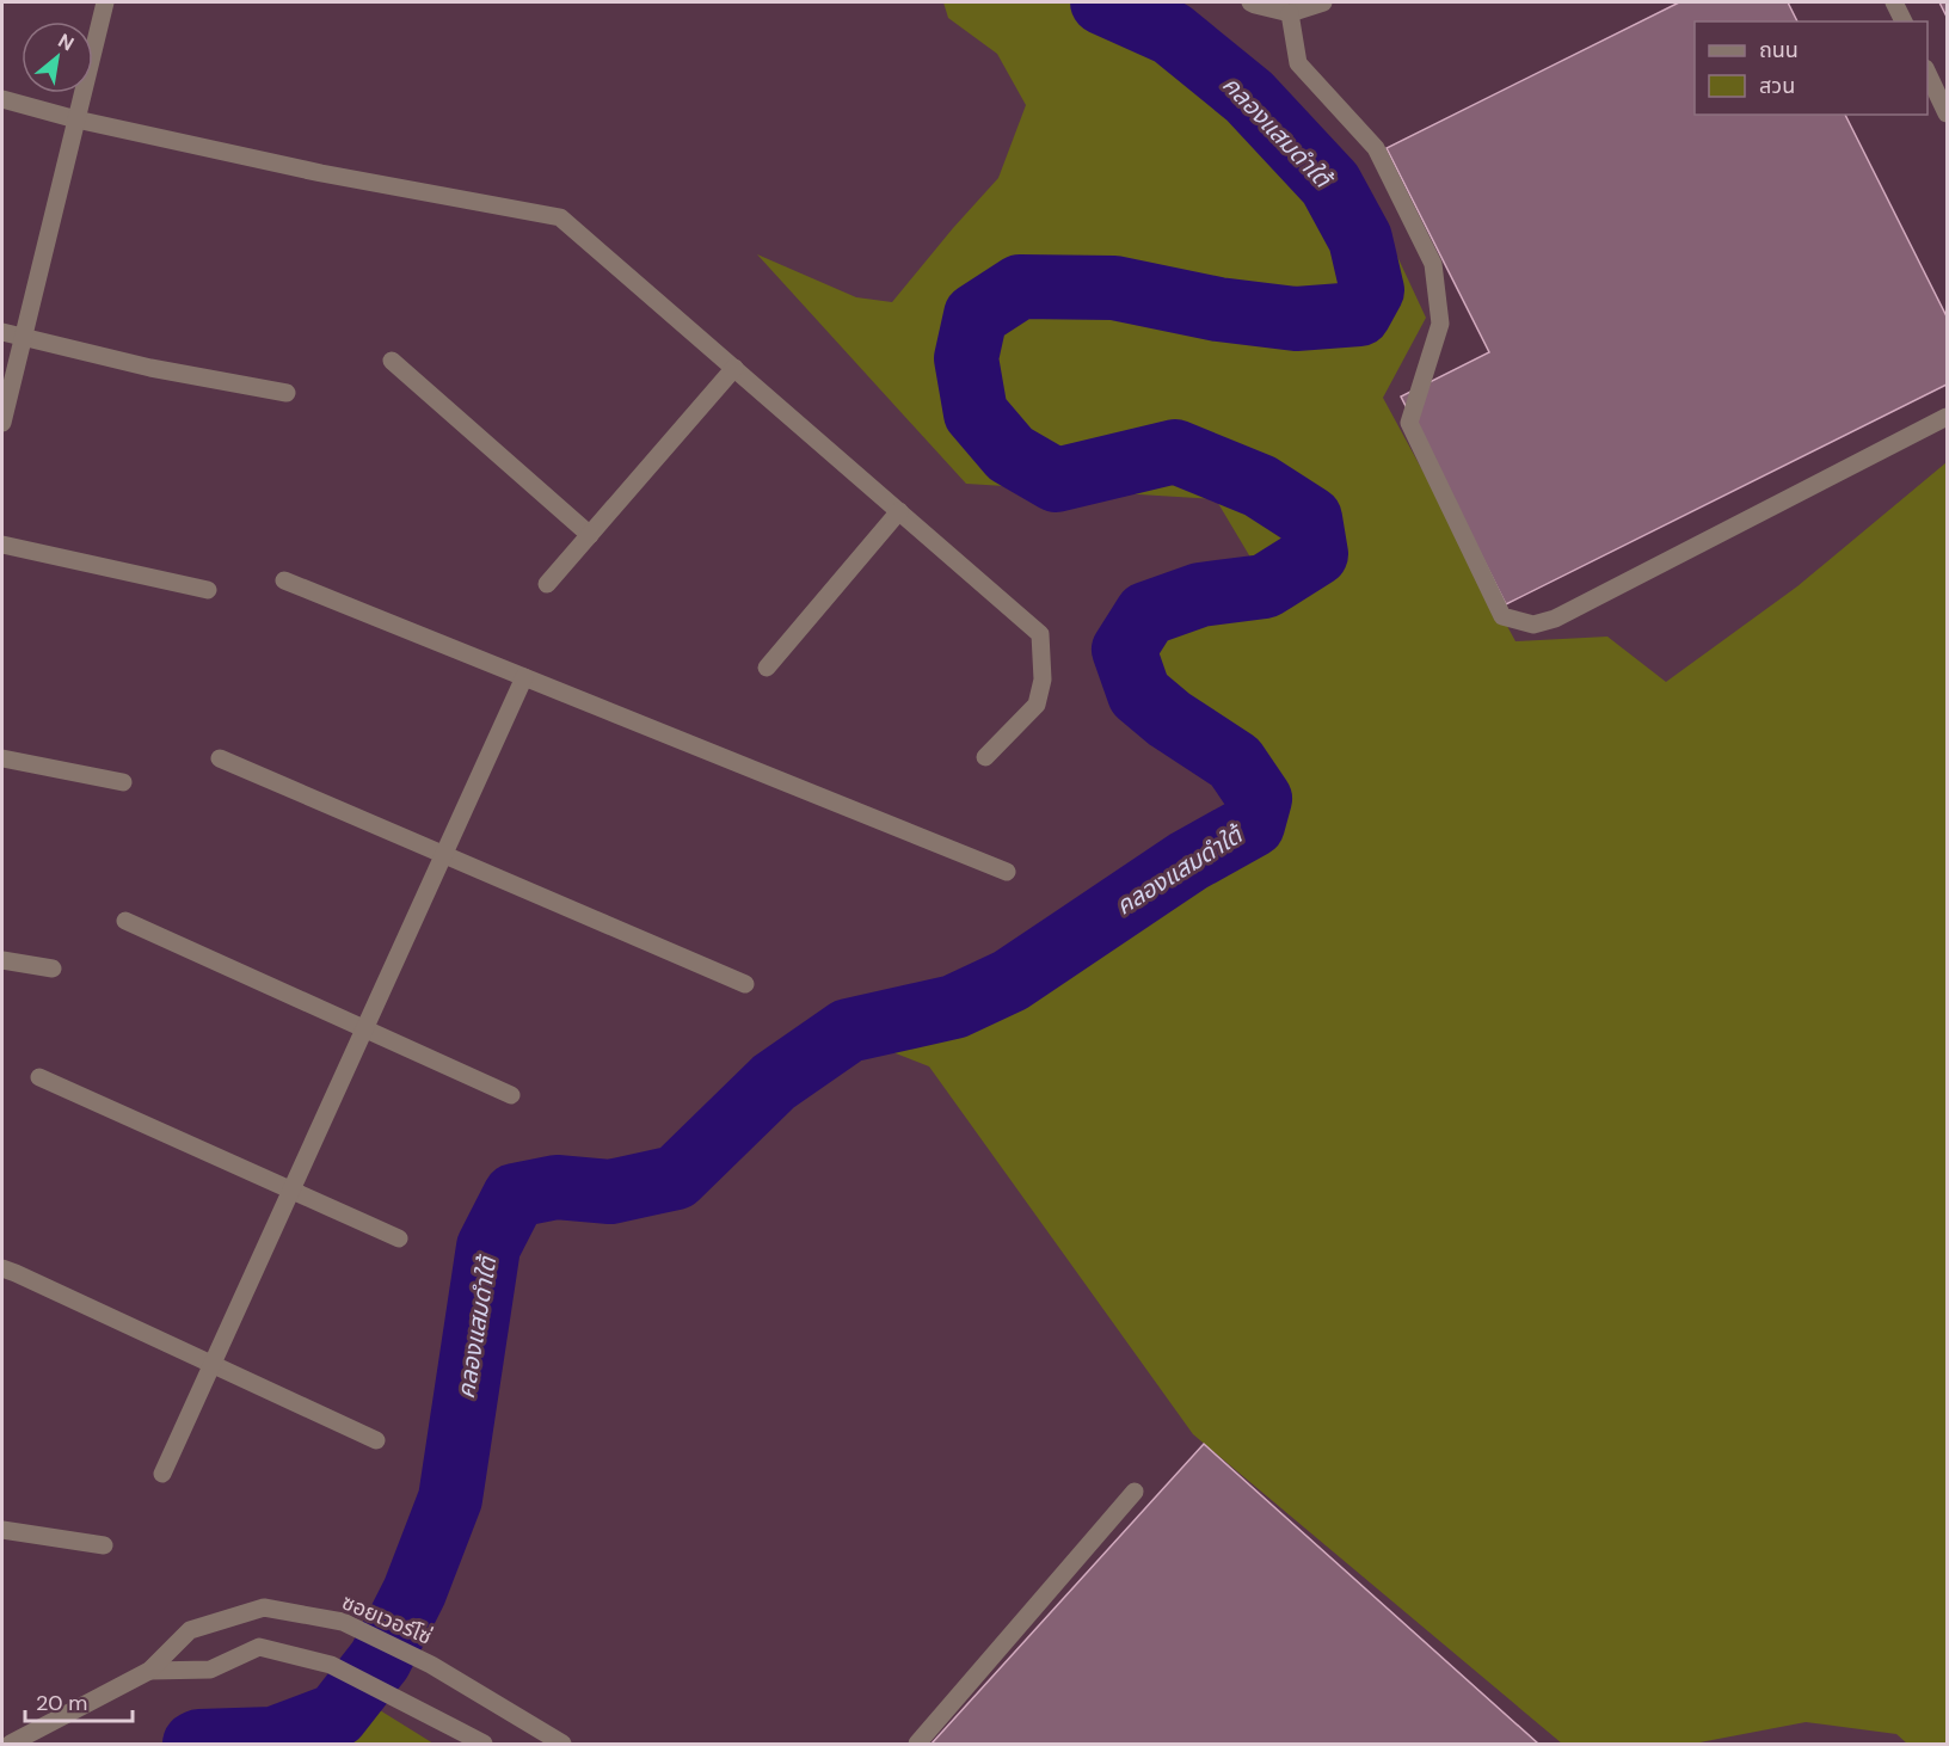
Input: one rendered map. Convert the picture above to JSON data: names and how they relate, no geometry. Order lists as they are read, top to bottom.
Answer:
{
  "streets": {
    "street": ["ซอยเวอร์โซ่"]
  },
  "water": ["คลองแสมดำใต้"],
  "legend": ["ถนน", "สวน"],
  "scale_bar": "20 m",
  "north": "top right"
}
